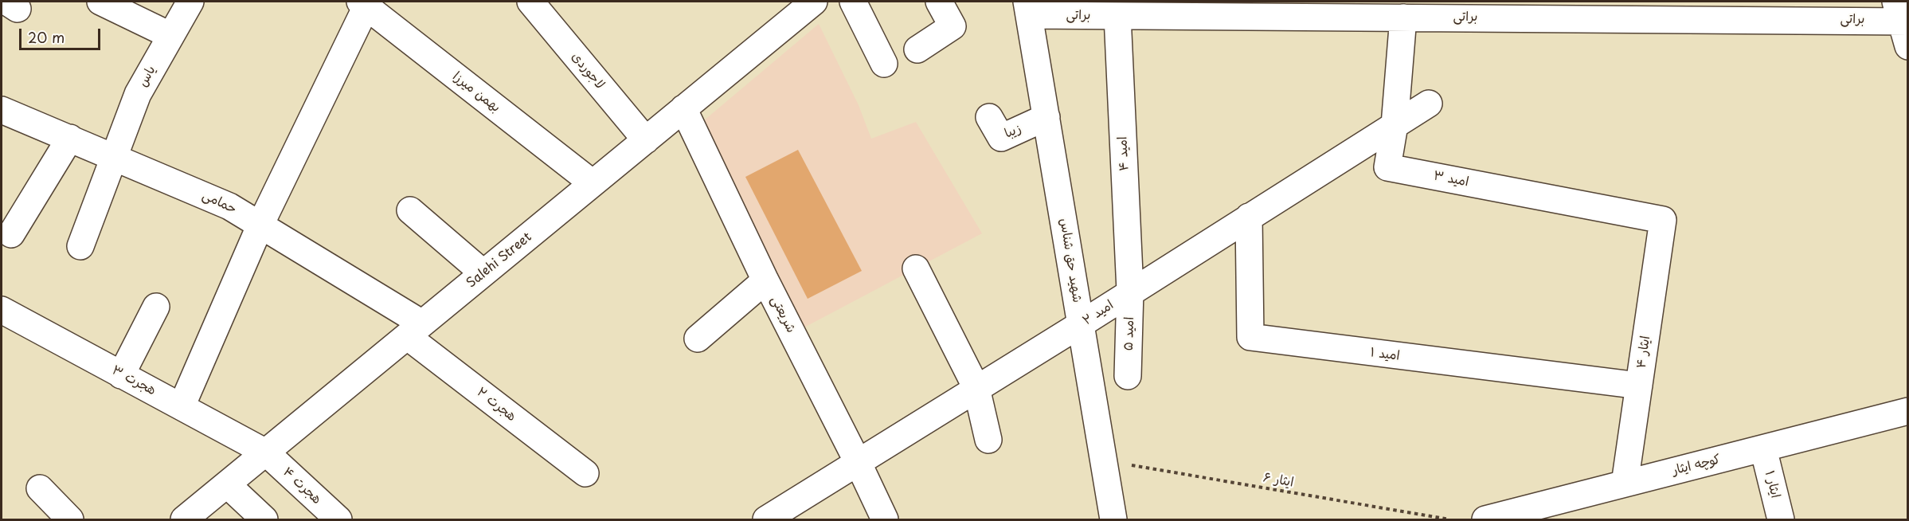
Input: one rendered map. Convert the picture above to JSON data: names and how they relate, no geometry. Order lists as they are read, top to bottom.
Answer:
{
  "streets": {
    "street": [
      "براتی",
      "لاجوردی",
      "یاس",
      "بهمن میرزا",
      "زیبا",
      "امید ۴",
      "امید ۳",
      "حمامی",
      "Salehi Street",
      "شهید حق شناس",
      "امید ۲",
      "شریعتی",
      "امید ۵",
      "ایثار ۴",
      "امید ۱",
      "هجرت ۳",
      "هجرت ۲",
      "کوچه ایثار",
      "ایثار ۱",
      "هجرت ۴"
    ],
    "path": ["ایثار ۶"]
  },
  "crossings": [
    ["براتی", "امید ۴"],
    ["براتی", "امید ۳"],
    ["براتی", "شهید حق شناس"],
    ["لاجوردی", "Salehi Street"],
    ["یاس", "حمامی"],
    ["بهمن میرزا", "Salehi Street"],
    ["زیبا", "شهید حق شناس"],
    ["امید ۴", "امید ۲"],
    ["امید ۴", "امید ۵"],
    ["امید ۳", "امید ۲"],
    ["امید ۳", "ایثار ۴"],
    ["حمامی", "Salehi Street"],
    ["حمامی", "هجرت ۲"],
    ["Salehi Street", "شریعتی"],
    ["Salehi Street", "هجرت ۳"],
    ["Salehi Street", "هجرت ۲"],
    ["Salehi Street", "هجرت ۴"],
    ["شهید حق شناس", "امید ۲"],
    ["شهید حق شناس", "ایثار ۶"],
    ["امید ۲", "شریعتی"],
    ["امید ۲", "امید ۵"],
    ["امید ۲", "امید ۱"],
    ["ایثار ۴", "امید ۱"],
    ["ایثار ۴", "کوچه ایثار"],
    ["هجرت ۳", "هجرت ۴"],
    ["کوچه ایثار", "ایثار ۱"]
  ],
  "scale_bar": "20 m"
}
